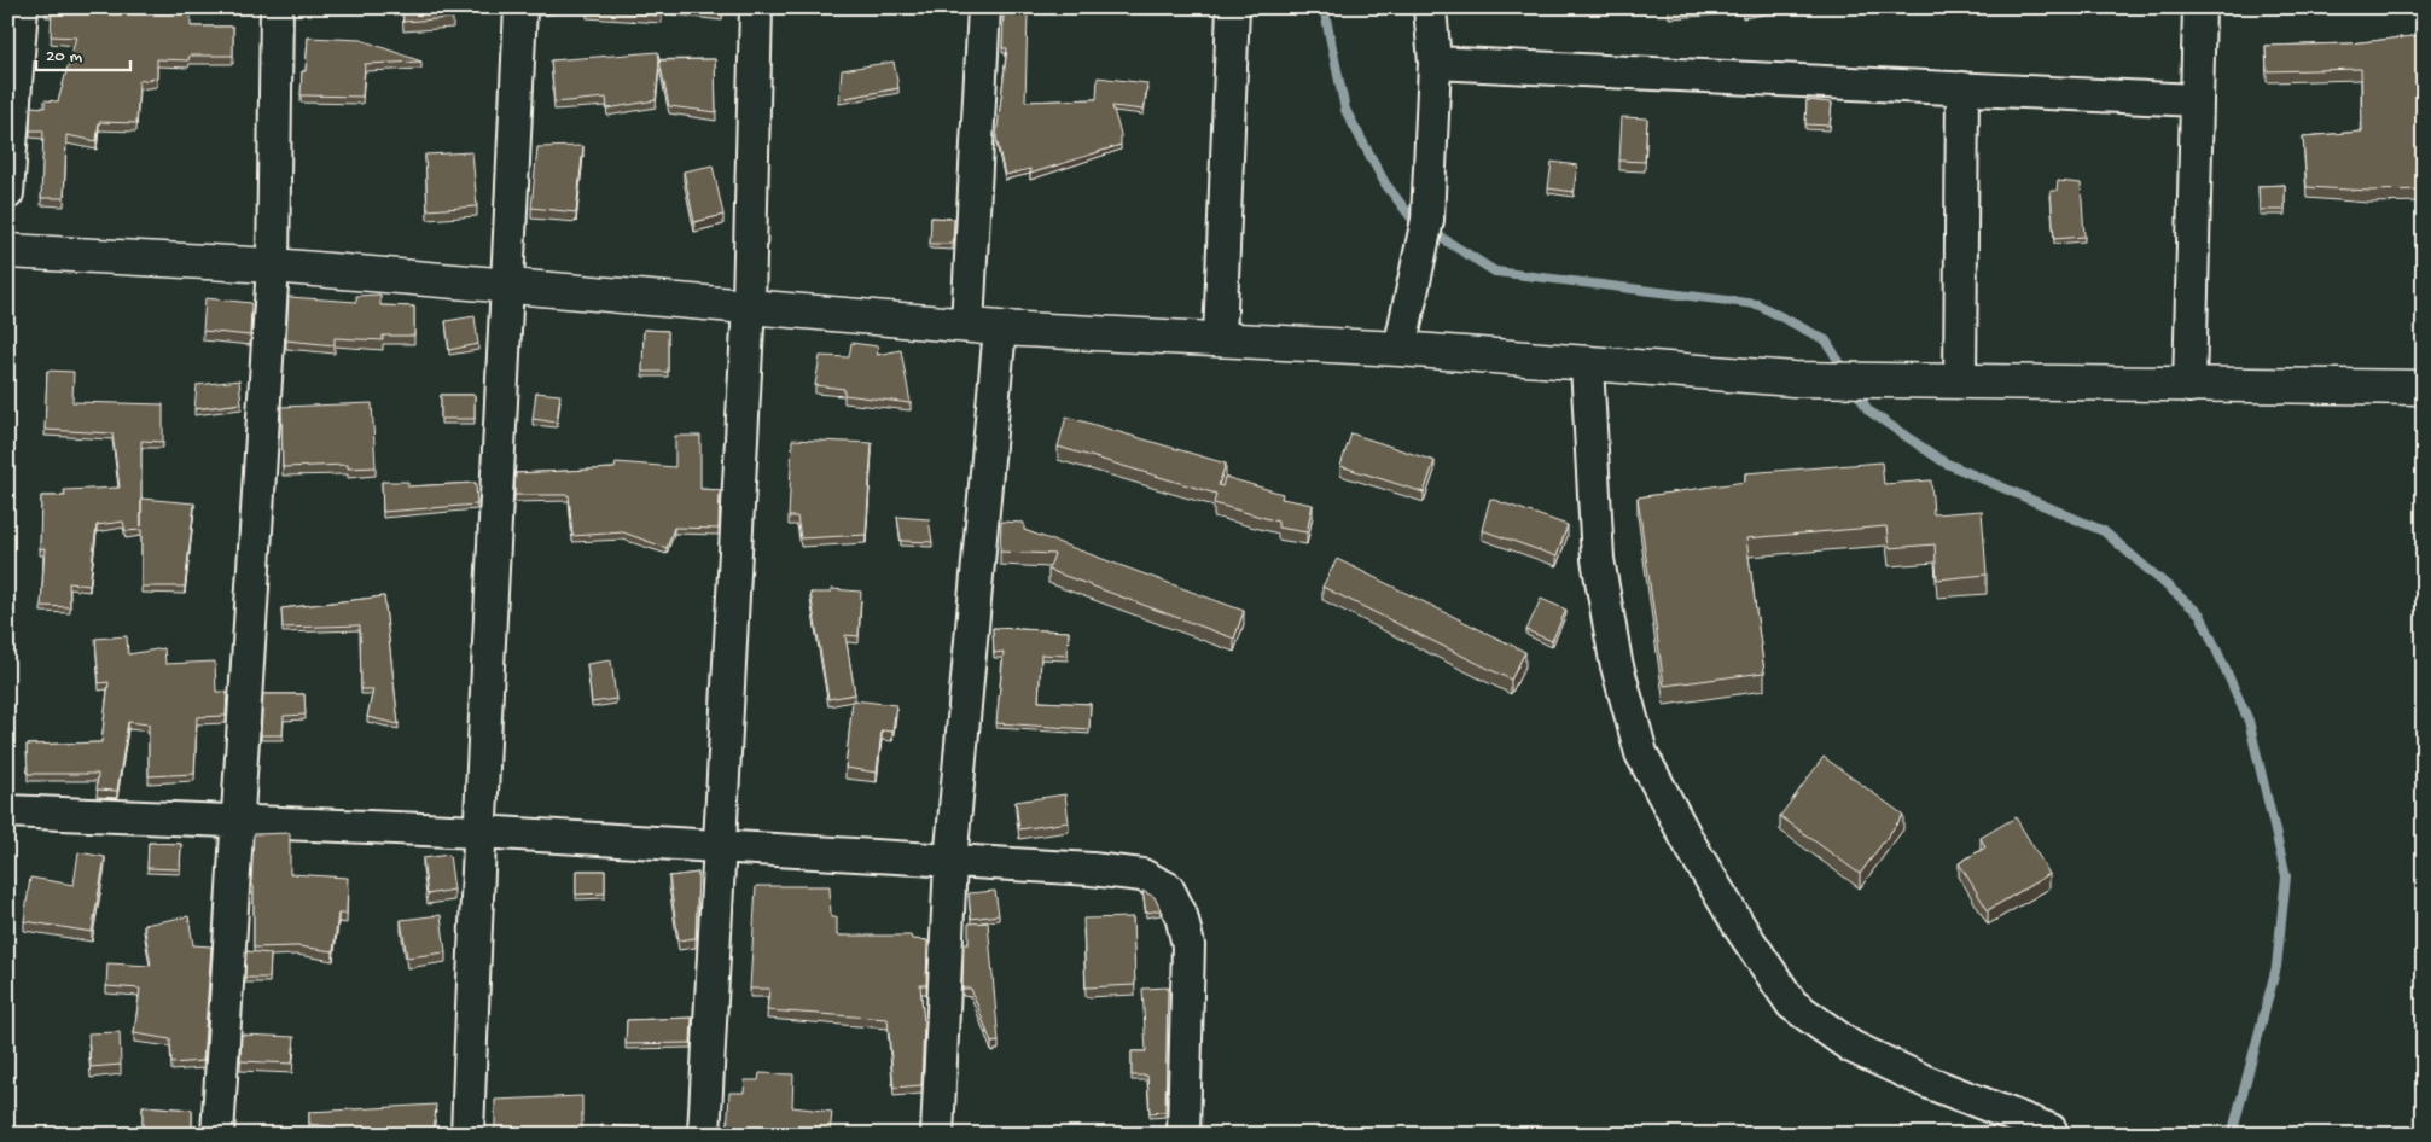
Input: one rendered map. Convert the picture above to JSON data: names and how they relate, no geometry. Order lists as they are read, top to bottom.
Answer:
{
  "scale_bar": "20 m"
}
